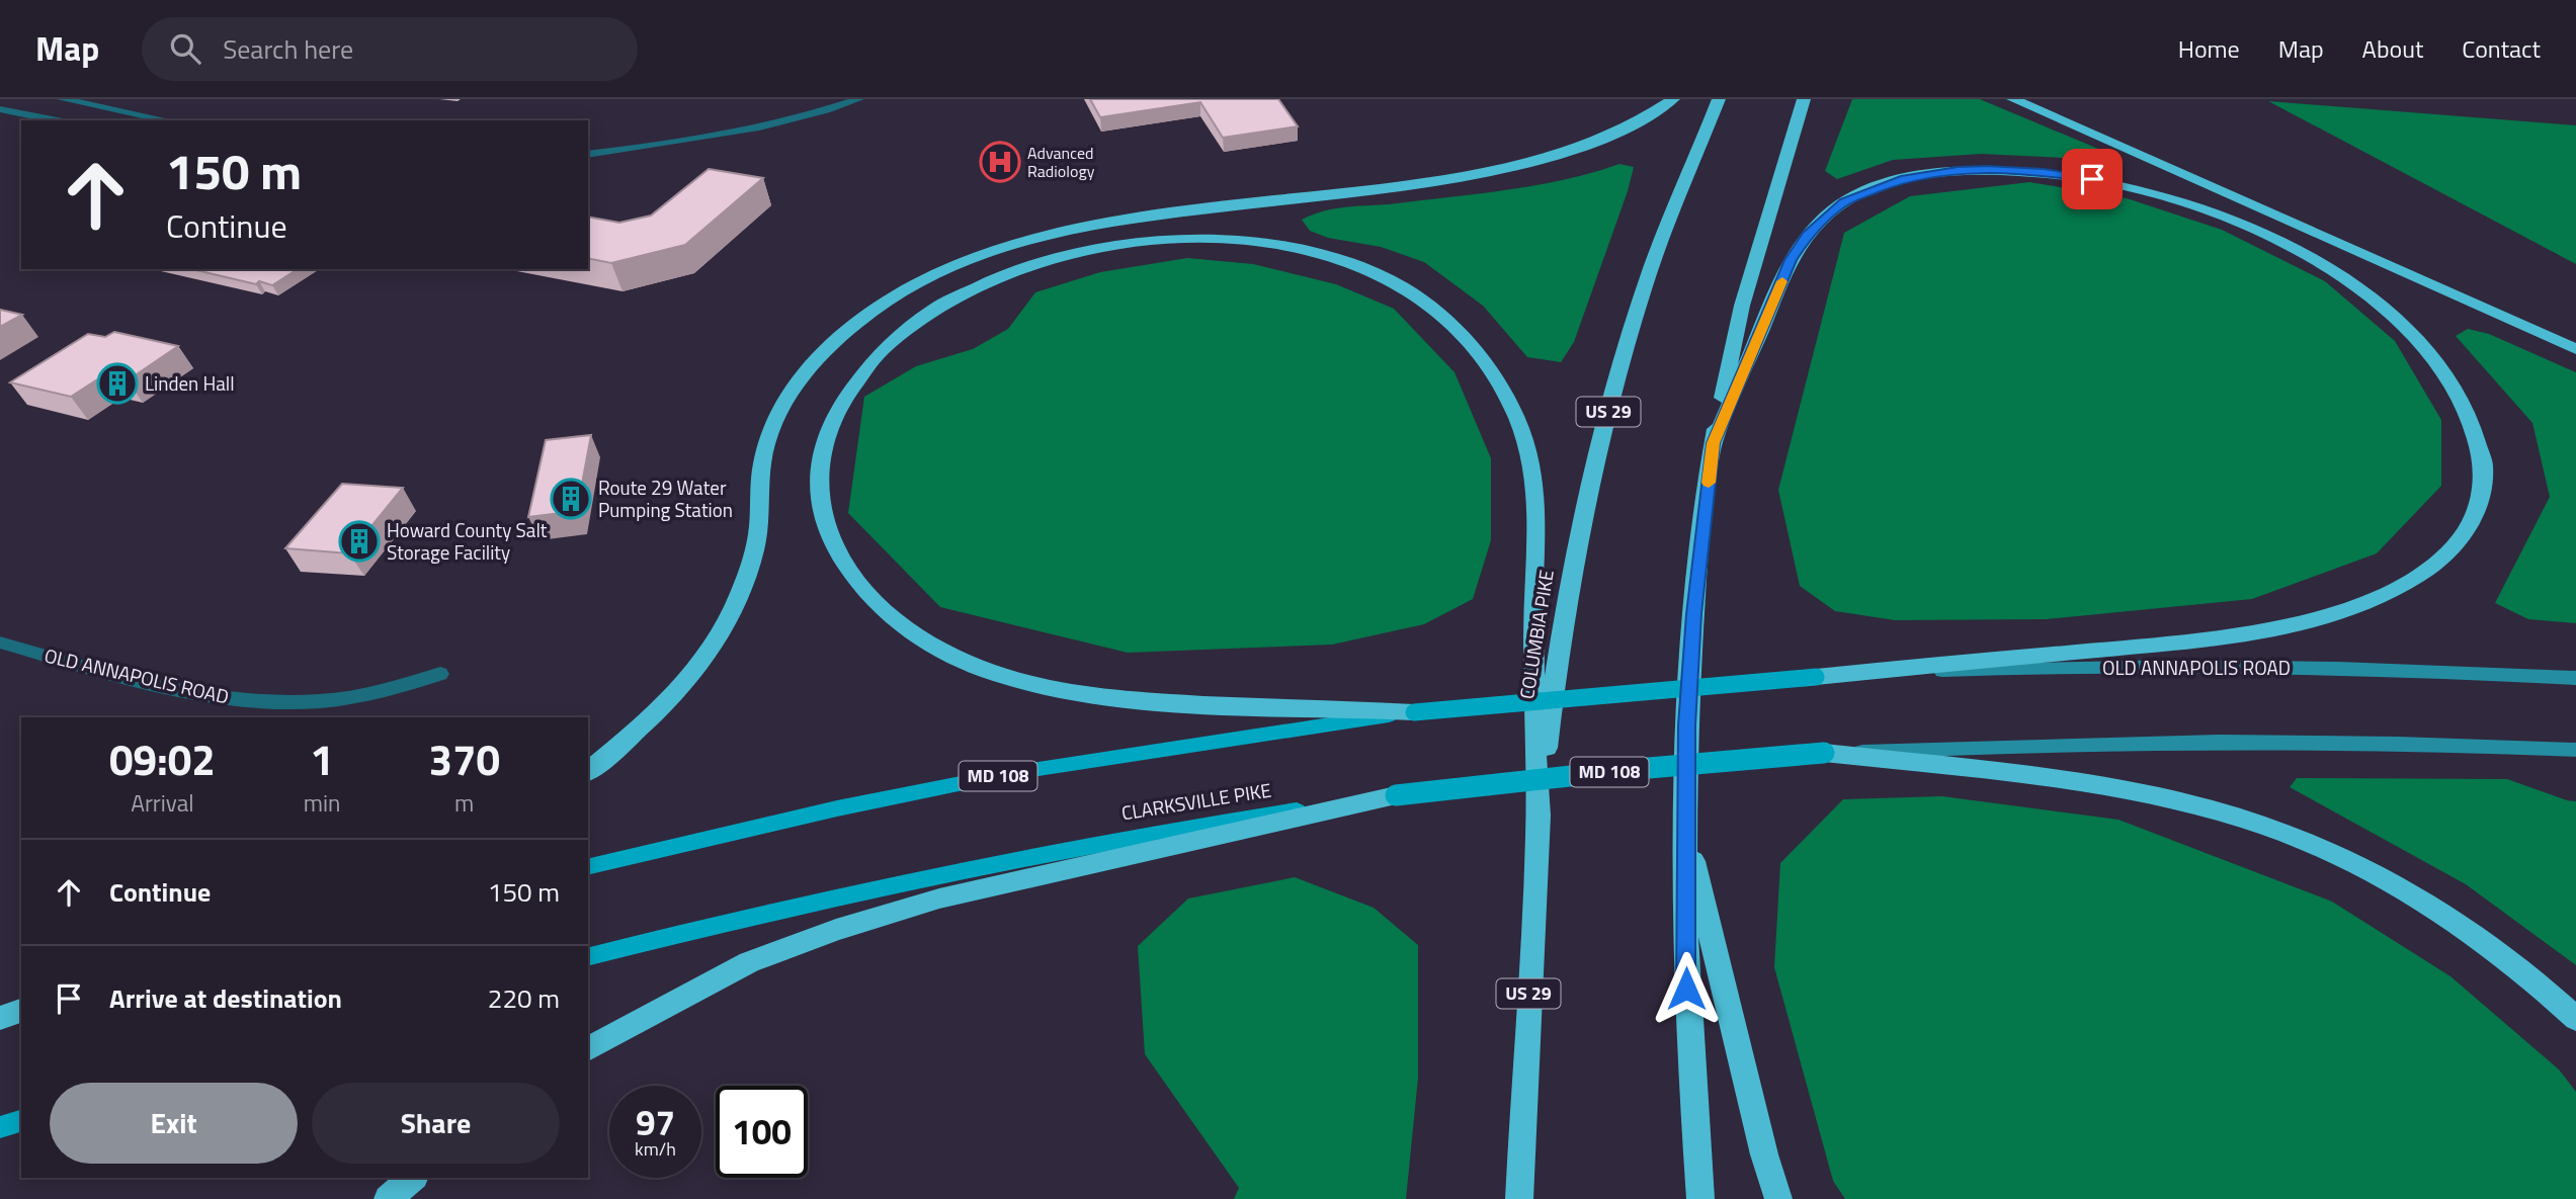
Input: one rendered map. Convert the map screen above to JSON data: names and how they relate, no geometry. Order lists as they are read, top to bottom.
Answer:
{
  "streets": {
    "highway": ["US 29", "COLUMBIA PIKE"],
    "main road": ["OLD ANNAPOLIS ROAD", "MD 108", "CLARKSVILLE PIKE"]
  },
  "crossings": [
    ["OLD ANNAPOLIS ROAD", "MD 108"],
    ["MD 108", "CLARKSVILLE PIKE"]
  ],
  "places": {
    "hospital": ["Advanced Radiology"],
    "building": ["Linden Hall", "Route 29 Water Pumping Station", "Howard County Salt Storage Facility"]
  },
  "page": {
    "header": "Map",
    "search": "Search here",
    "nav": [
      "Home",
      "Map",
      "About",
      "Contact"
    ],
    "turn": ["150 m", "Continue"],
    "eta": [
      "09:02",
      "Arrival",
      "1",
      "min",
      "370",
      "m"
    ],
    "list": [
      {
        "name": "Continue",
        "value": "150 m"
      },
      {
        "name": "Arrive at destination",
        "value": "220 m"
      }
    ],
    "buttons": ["Exit", "Share"],
    "speed": "97 km/h",
    "limit": "100"
  }
}
